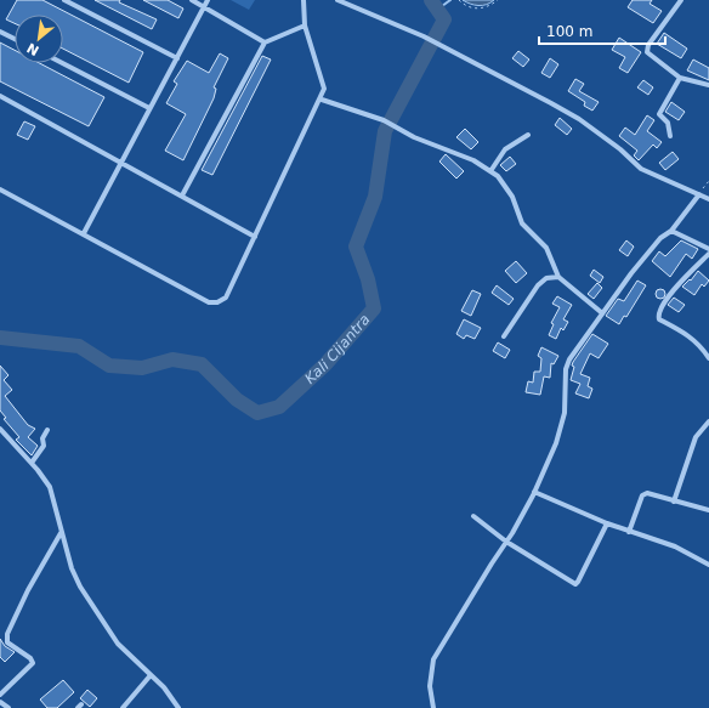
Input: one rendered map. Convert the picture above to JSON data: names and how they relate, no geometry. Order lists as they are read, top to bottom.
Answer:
{
  "water": ["Kali Cijantra"],
  "scale_bar": "100 m",
  "north": "bottom left"
}
